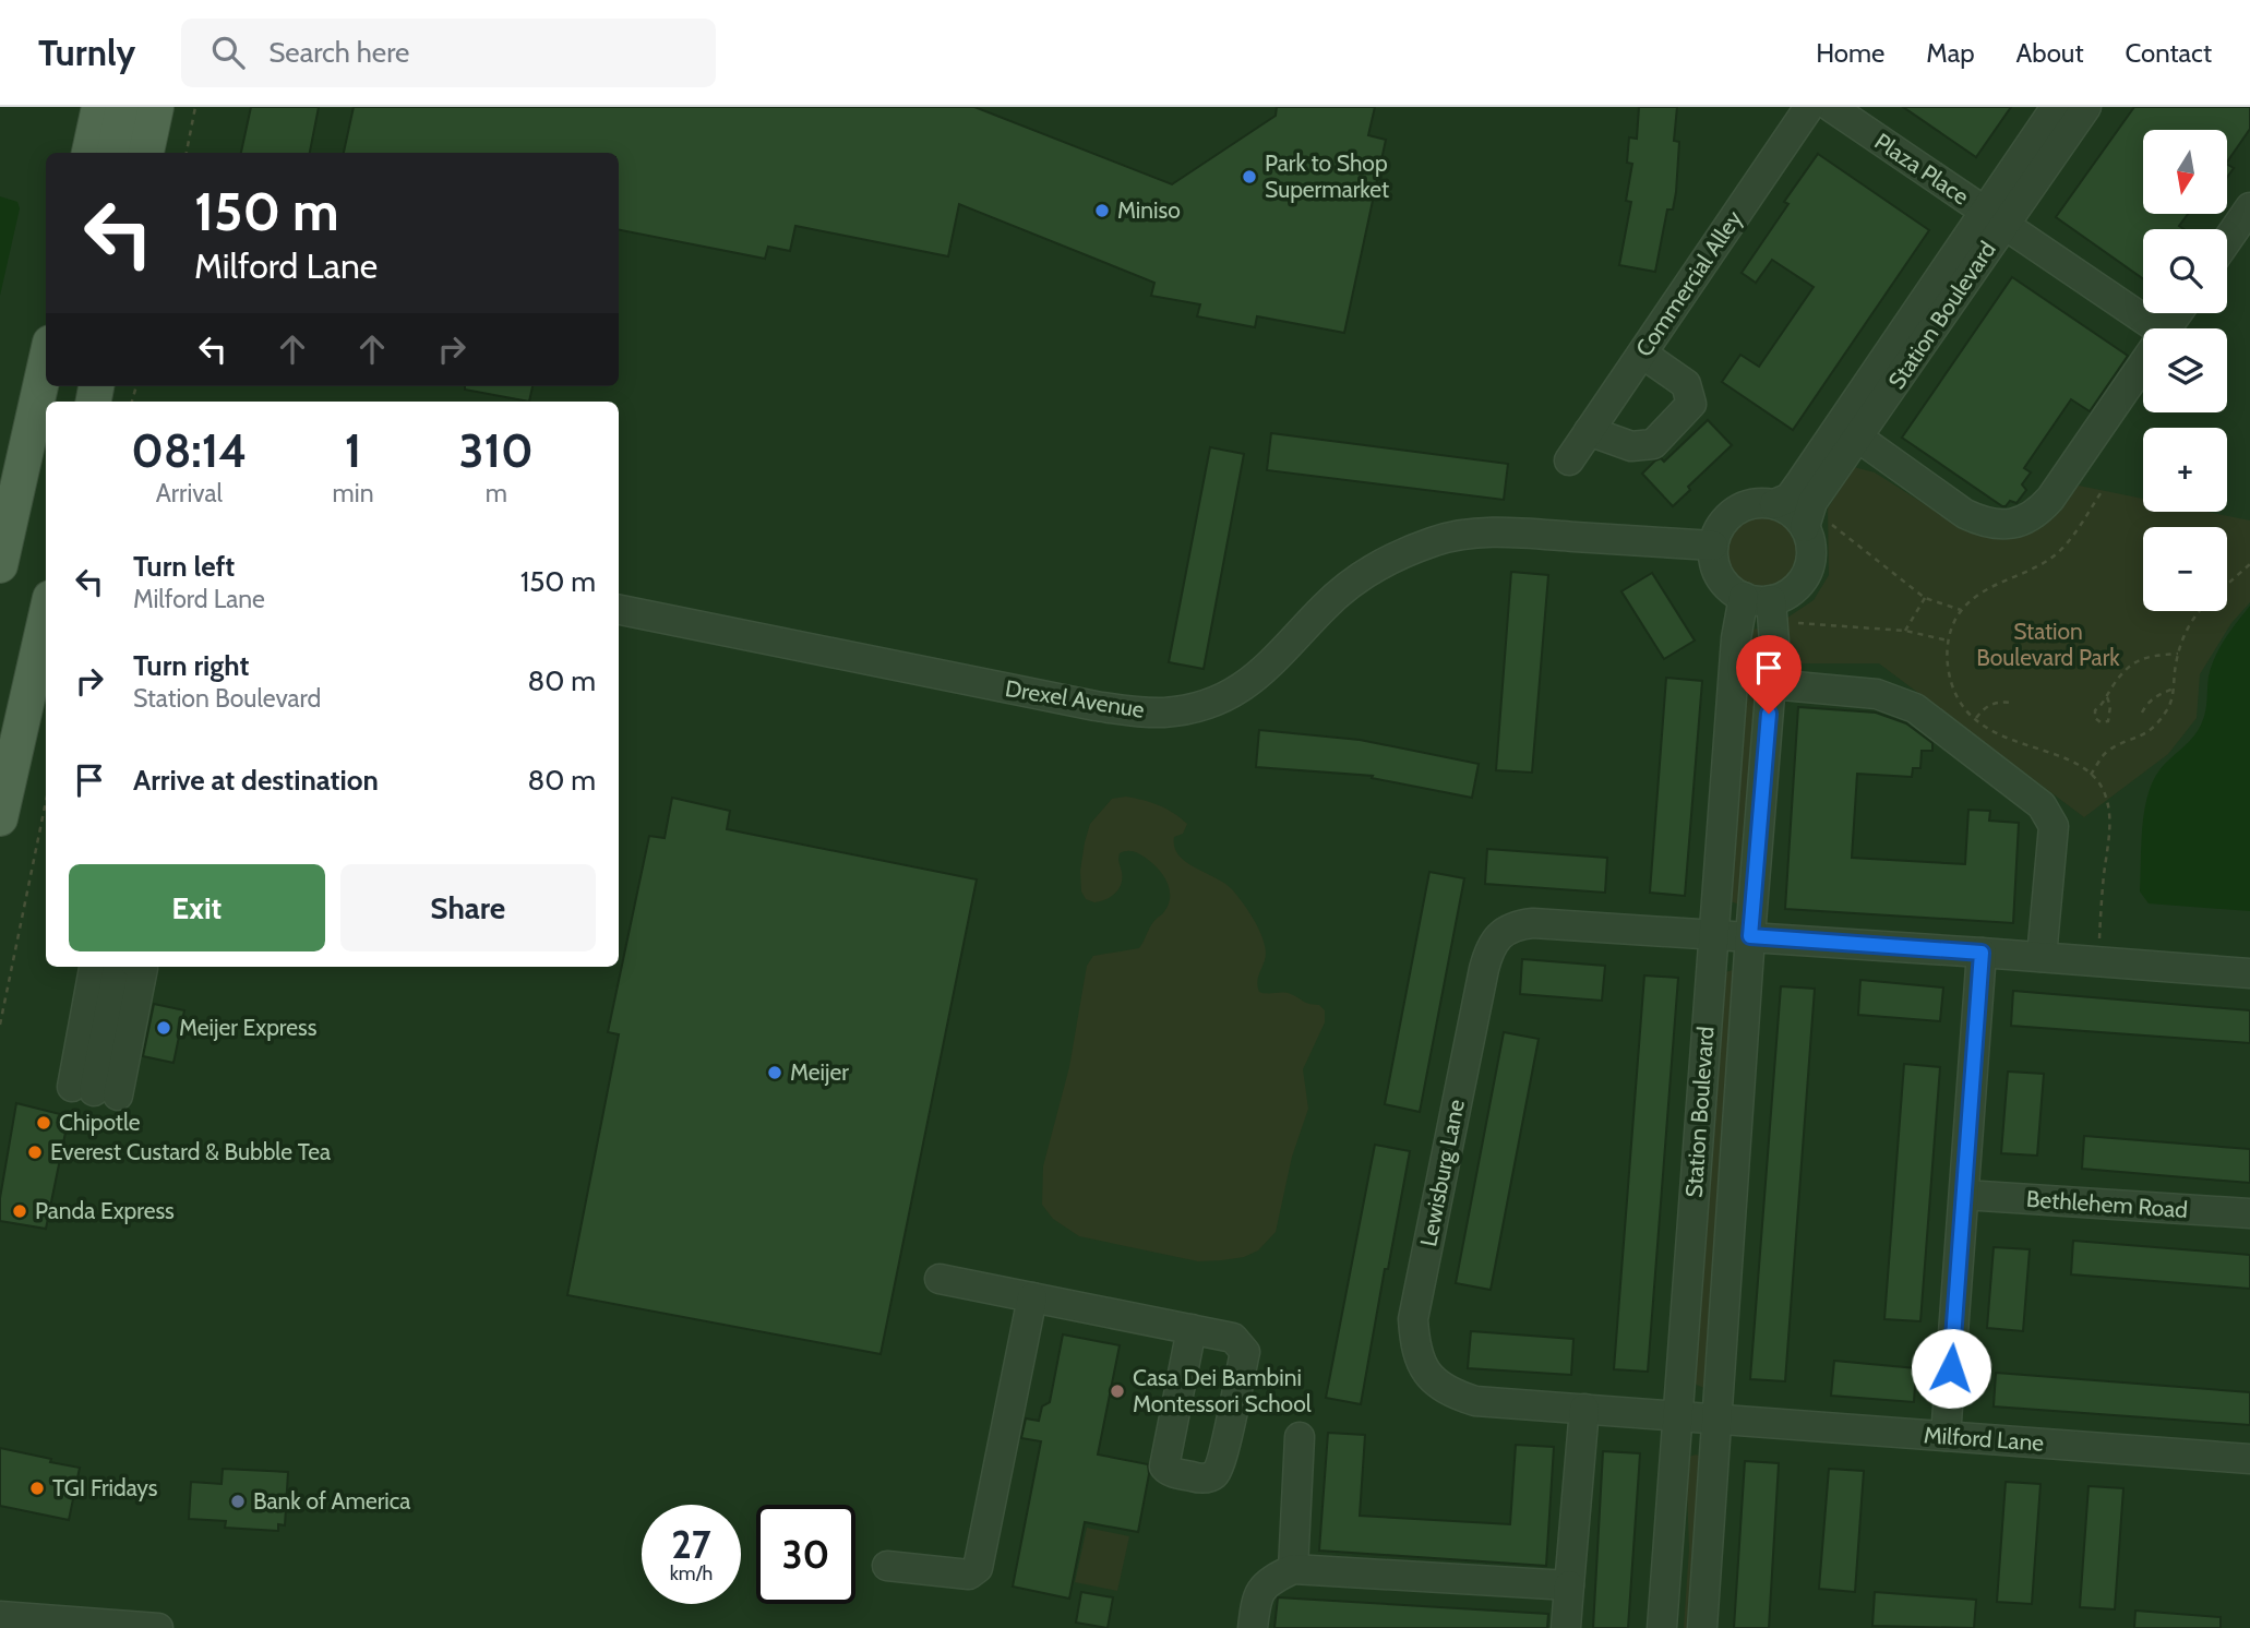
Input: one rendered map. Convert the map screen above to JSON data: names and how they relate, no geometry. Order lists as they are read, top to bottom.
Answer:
{
  "streets": {
    "street": [
      "Plaza Place",
      "Commercial Alley",
      "Station Boulevard",
      "Drexel Avenue",
      "Lewisburg Lane",
      "Bethlehem Road",
      "Milford Lane"
    ]
  },
  "crossings": [
    ["Plaza Place", "Station Boulevard"],
    ["Station Boulevard", "Drexel Avenue"],
    ["Station Boulevard", "Lewisburg Lane"],
    ["Station Boulevard", "Milford Lane"],
    ["Lewisburg Lane", "Milford Lane"]
  ],
  "parks": ["Station Boulevard Park"],
  "places": [
    "Park to Shop Supermarket",
    "Miniso",
    "Meijer Express",
    "Meijer",
    "Chipotle",
    "Everest Custard & Bubble Tea",
    "Panda Express",
    "Casa Dei Bambini Montessori School",
    "TGI Fridays",
    "Bank of America"
  ],
  "north": "bottom",
  "page": {
    "header": "Turnly",
    "search": "Search here",
    "nav": [
      "Home",
      "Map",
      "About",
      "Contact"
    ],
    "map_buttons": ["+", "−"],
    "turn": ["150 m", "Milford Lane"],
    "eta": [
      "08:14",
      "Arrival",
      "1",
      "min",
      "310",
      "m"
    ],
    "list": [
      {
        "name": "Turn left",
        "note": "Milford Lane",
        "value": "150 m"
      },
      {
        "name": "Turn right",
        "note": "Station Boulevard",
        "value": "80 m"
      },
      {
        "name": "Arrive at destination",
        "value": "80 m"
      }
    ],
    "buttons": ["Exit", "Share"],
    "speed": "27 km/h",
    "limit": "30"
  }
}
